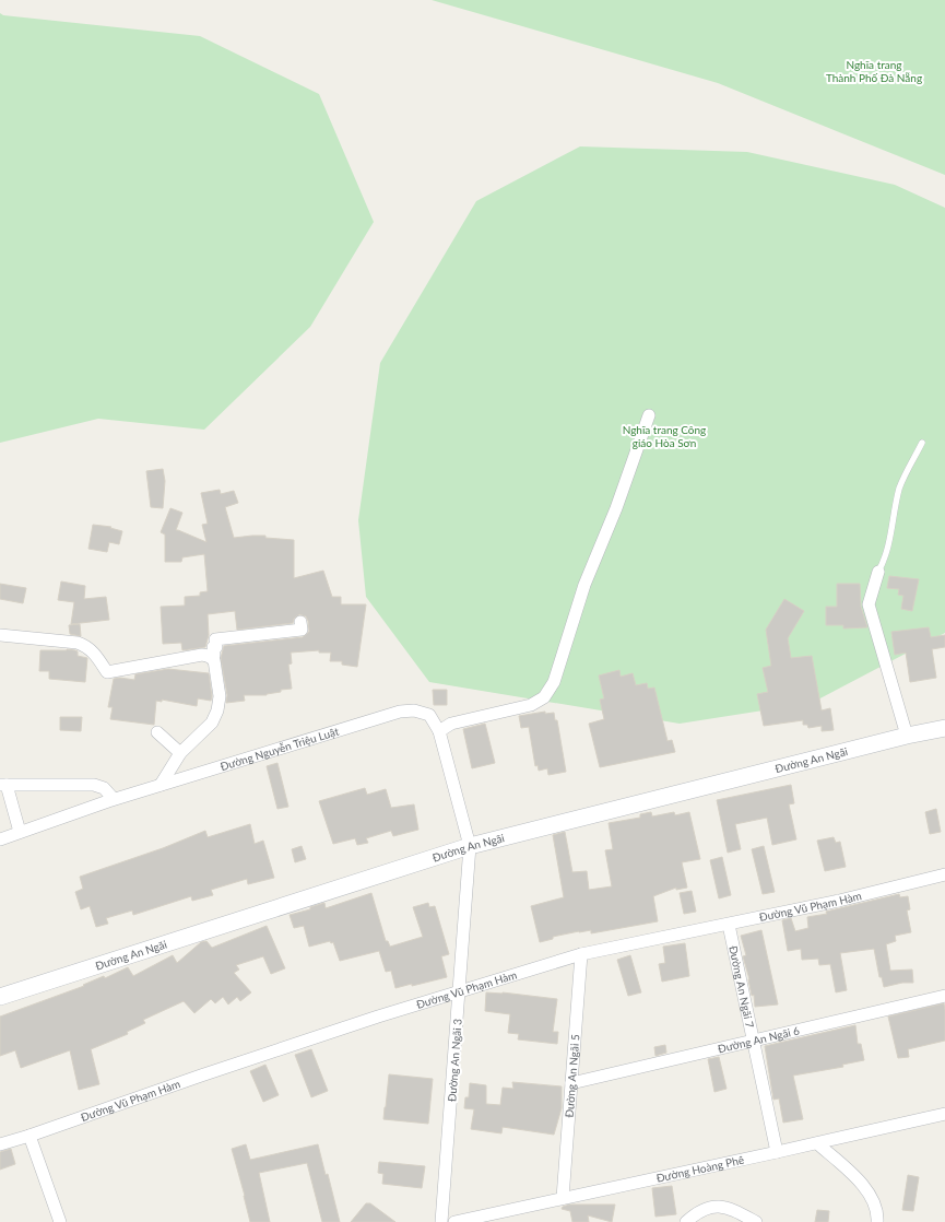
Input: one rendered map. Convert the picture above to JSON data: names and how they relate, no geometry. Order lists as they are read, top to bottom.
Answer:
{
  "streets": {
    "main road": ["Đường An Ngãi"],
    "street": [
      "Đường Nguyễn Triệu Luật",
      "Đường Vũ Phạm Hàm",
      "Đường An Ngãi 7",
      "Đường An Ngãi 6",
      "Đường An Ngãi 3",
      "Đường An Ngãi 5",
      "Đường Hoàng Phê"
    ]
  },
  "crossings": [
    ["Đường Nguyễn Triệu Luật", "Đường An Ngãi"],
    ["Đường Nguyễn Triệu Luật", "Đường An Ngãi 3"],
    ["Đường An Ngãi", "Đường An Ngãi 3"],
    ["Đường Vũ Phạm Hàm", "Đường An Ngãi 7"],
    ["Đường Vũ Phạm Hàm", "Đường An Ngãi 3"],
    ["Đường Vũ Phạm Hàm", "Đường An Ngãi 5"],
    ["Đường An Ngãi 7", "Đường An Ngãi 6"],
    ["Đường An Ngãi 7", "Đường Hoàng Phê"],
    ["Đường An Ngãi 6", "Đường An Ngãi 5"],
    ["Đường An Ngãi 5", "Đường Hoàng Phê"]
  ],
  "parks": ["Nghĩa trang Thành Phố Đà Nẵng", "Nghĩa trang Công giáo Hòa Sơn"]
}
